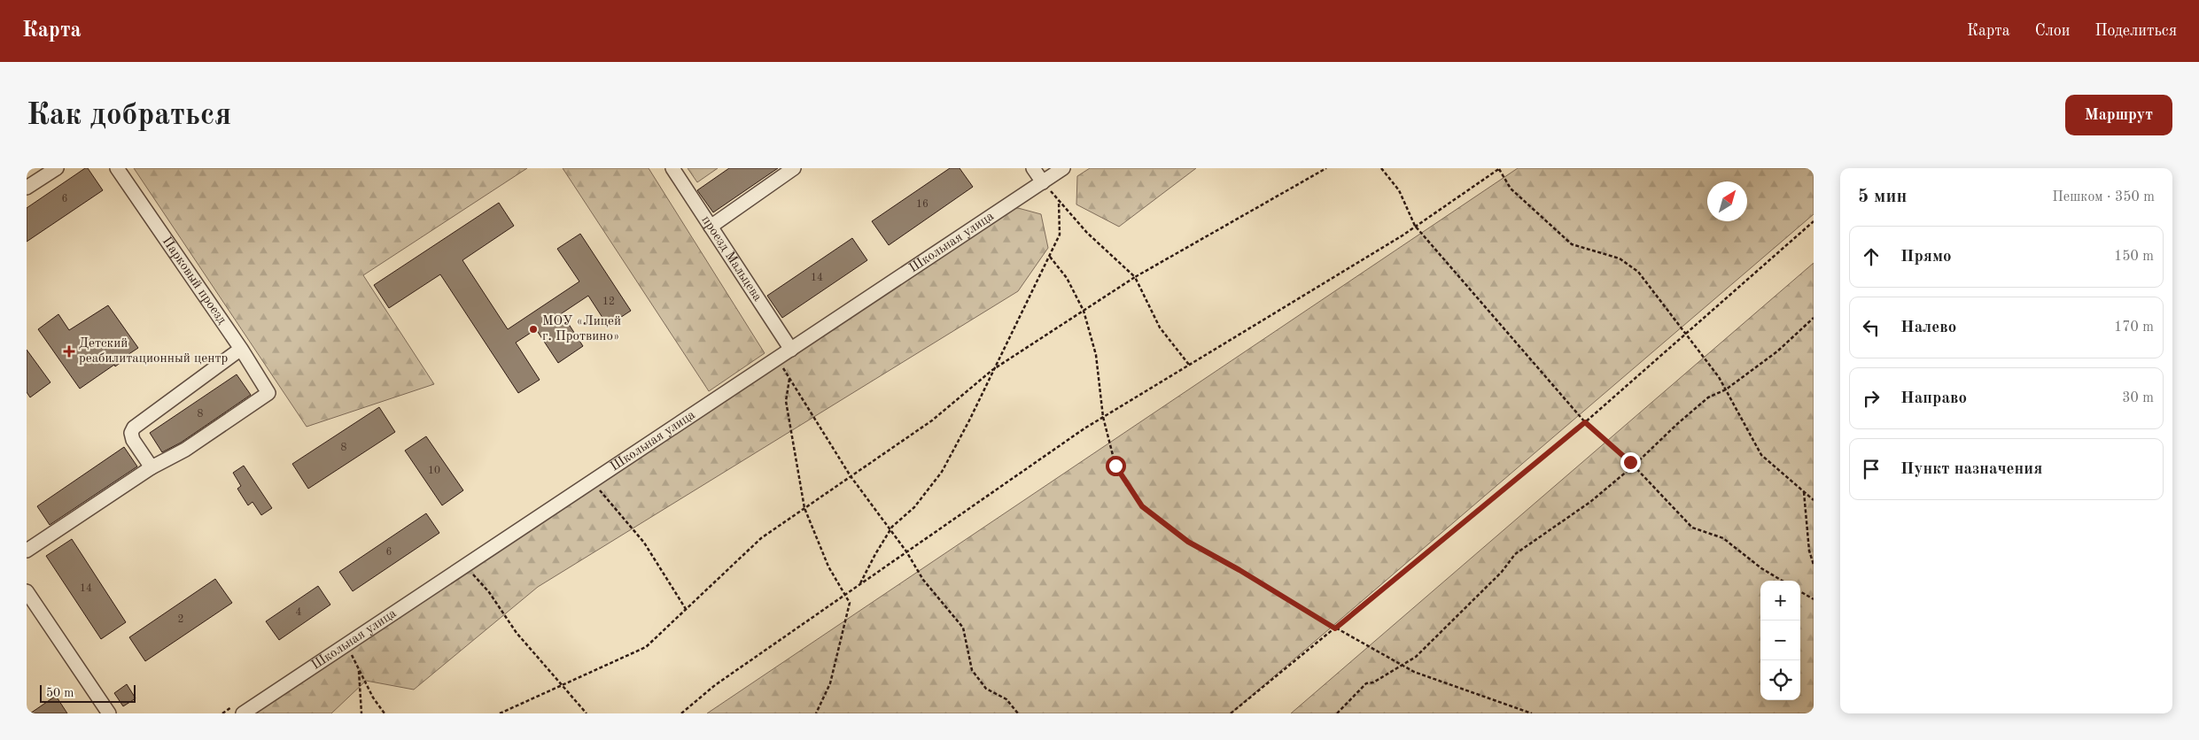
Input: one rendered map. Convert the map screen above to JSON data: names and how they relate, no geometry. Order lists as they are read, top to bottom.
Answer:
{
  "streets": {
    "street": ["Школьная улица", "проезд Мальцева", "Парковый проезд"]
  },
  "crossings": [
    ["Школьная улица", "проезд Мальцева"]
  ],
  "places": {
    "other": ["МОУ «Лицей г. Протвино»"],
    "health": ["Детский реабилитационный центр"]
  },
  "house_numbers": [
    "6",
    "16",
    "14",
    "12",
    "8",
    "8",
    "10",
    "6",
    "14",
    "4",
    "2"
  ],
  "scale_bar": "50 m",
  "north": "top right",
  "page": {
    "header": "Карта",
    "nav": ["Карта", "Слои", "Поделиться"],
    "buttons": "Маршрут",
    "title": "Как добраться",
    "heading": ["5 мин", "Пешком · 350 m"],
    "list": [
      ["Прямо", "150 m"],
      ["Налево", "170 m"],
      ["Направо", "30 m"],
      "Пункт назначения"
    ],
    "map_buttons": ["+", "−"],
    "scale": "50 m"
  }
}
